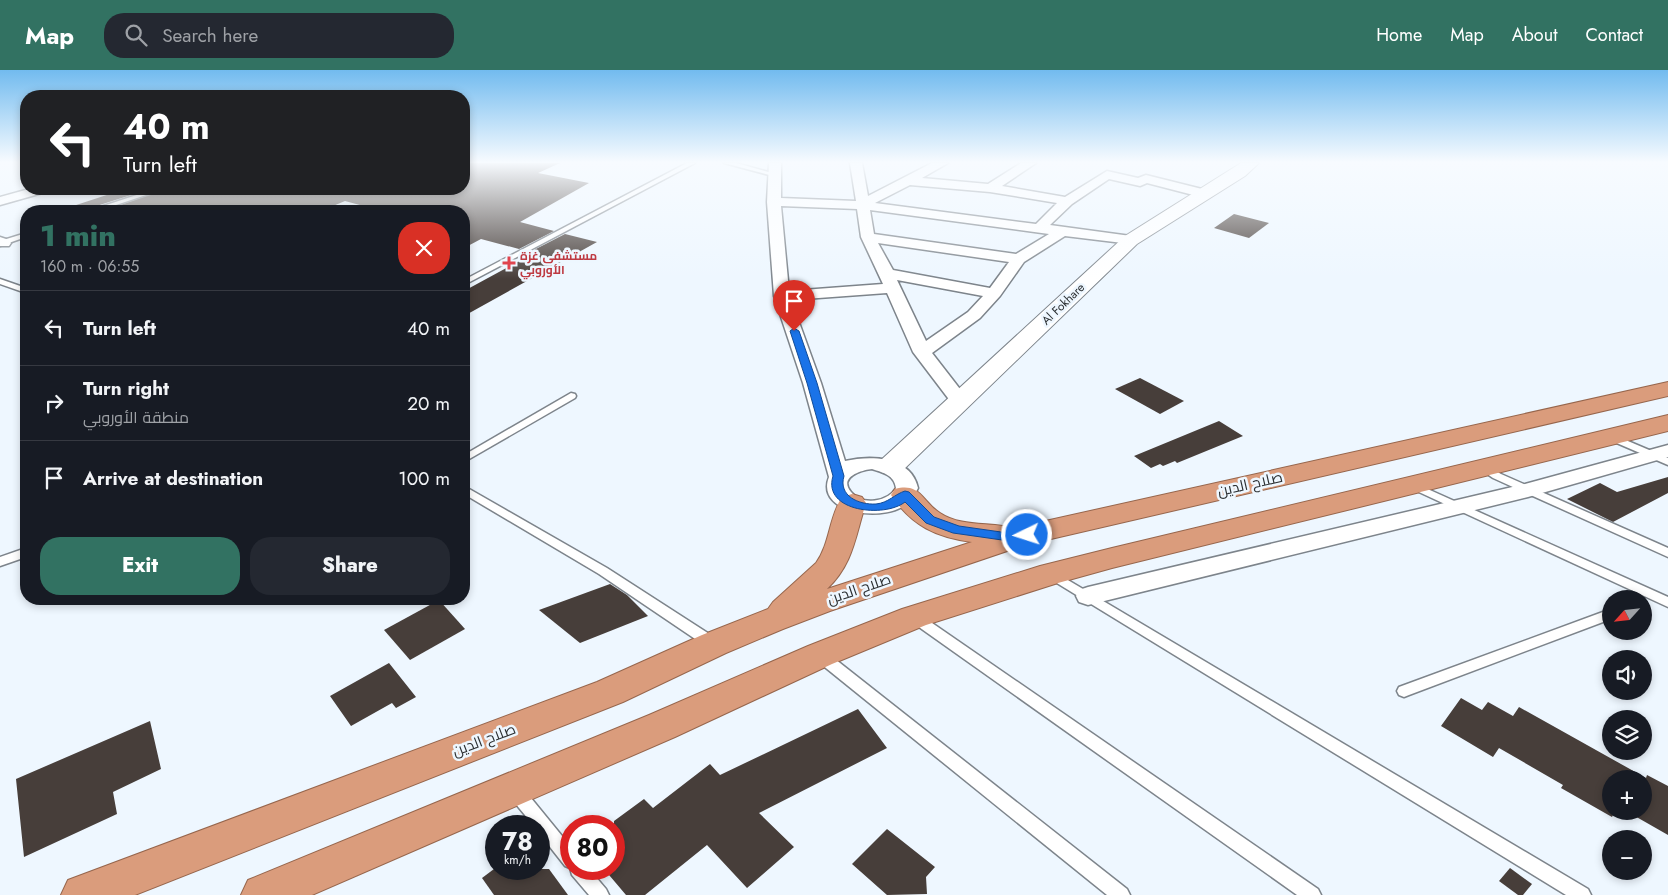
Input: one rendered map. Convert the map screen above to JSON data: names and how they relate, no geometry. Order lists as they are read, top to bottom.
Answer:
{
  "streets": {
    "highway": ["صلاح الدين"],
    "street": ["Al Fokhare"]
  },
  "places": {
    "health": ["مستشفى غزة الأوروبي"]
  },
  "north": "bottom left",
  "page": {
    "header": "Map",
    "search": "Search here",
    "nav": [
      "Home",
      "Map",
      "About",
      "Contact"
    ],
    "turn": ["40 m", "Turn left"],
    "heading": ["1 min", "160 m · 06:55"],
    "list": [
      {
        "name": "Turn left",
        "value": "40 m"
      },
      {
        "name": "Turn right",
        "note": "منطقة الأوروبي",
        "value": "20 m"
      },
      {
        "name": "Arrive at destination",
        "value": "100 m"
      }
    ],
    "buttons": ["Exit", "Share"],
    "map_buttons": ["+", "−"],
    "speed": "78 km/h",
    "limit": "80"
  }
}
